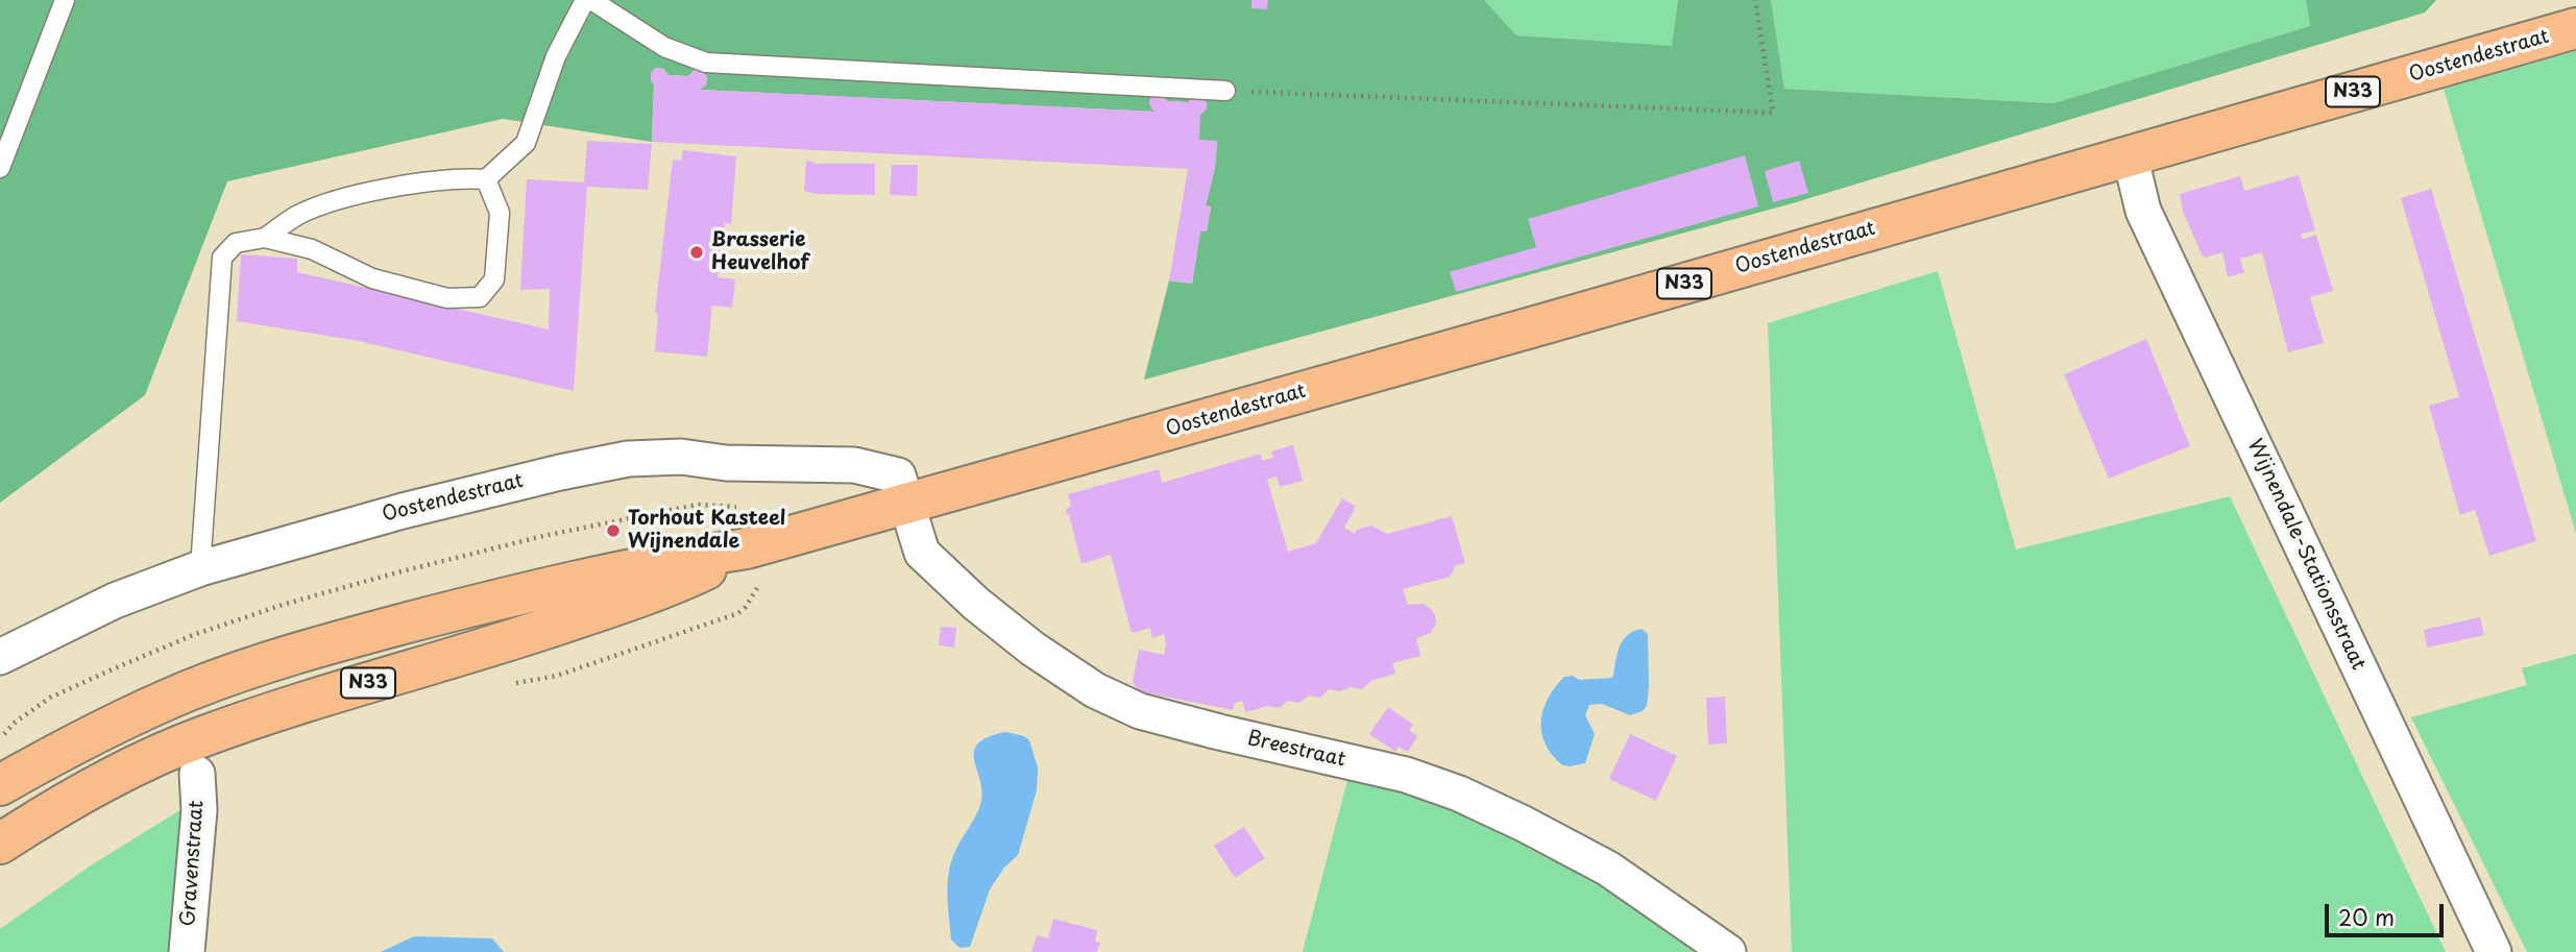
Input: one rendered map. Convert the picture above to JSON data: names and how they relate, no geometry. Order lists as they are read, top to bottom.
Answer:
{
  "streets": {
    "main road": ["Oostendestraat", "N33"],
    "street": ["Wijnendale-Stationsstraat", "Breestraat", "Gravenstraat"]
  },
  "crossings": [
    ["Oostendestraat", "Wijnendale-Stationsstraat"],
    ["Oostendestraat", "Breestraat"]
  ],
  "places": ["Brasserie Heuvelhof", "Torhout Kasteel Wijnendale"],
  "scale_bar": "20 m"
}
